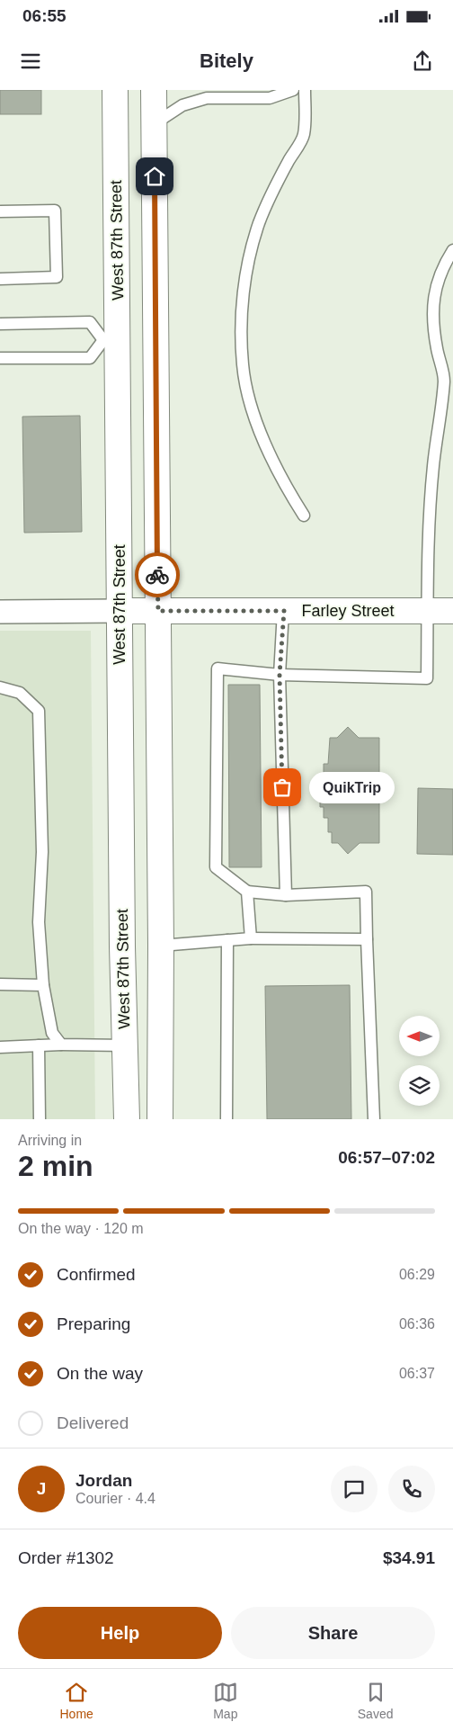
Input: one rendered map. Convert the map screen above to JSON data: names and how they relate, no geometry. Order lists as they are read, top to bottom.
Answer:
{
  "streets": {
    "main road": ["West 87th Street", "Farley Street"]
  },
  "crossings": [
    ["West 87th Street", "Farley Street"]
  ],
  "places": ["QuikTrip"],
  "north": "left",
  "page": {
    "status": "06:55",
    "header": "Bitely",
    "bubble": "QuikTrip",
    "heading": ["2 min", "Arriving in", "06:57–07:02"],
    "panel": [
      "Jordan",
      "Courier · 4.4",
      "Order #1302",
      "$34.91"
    ],
    "bar": "On the way · 120 m",
    "list": [
      ["Confirmed", "06:29"],
      ["Preparing", "06:36"],
      ["On the way", "06:37"],
      "Delivered"
    ],
    "round": "J",
    "buttons": ["Help", "Share"],
    "tabs": ["Home", "Map", "Saved"]
  }
}
